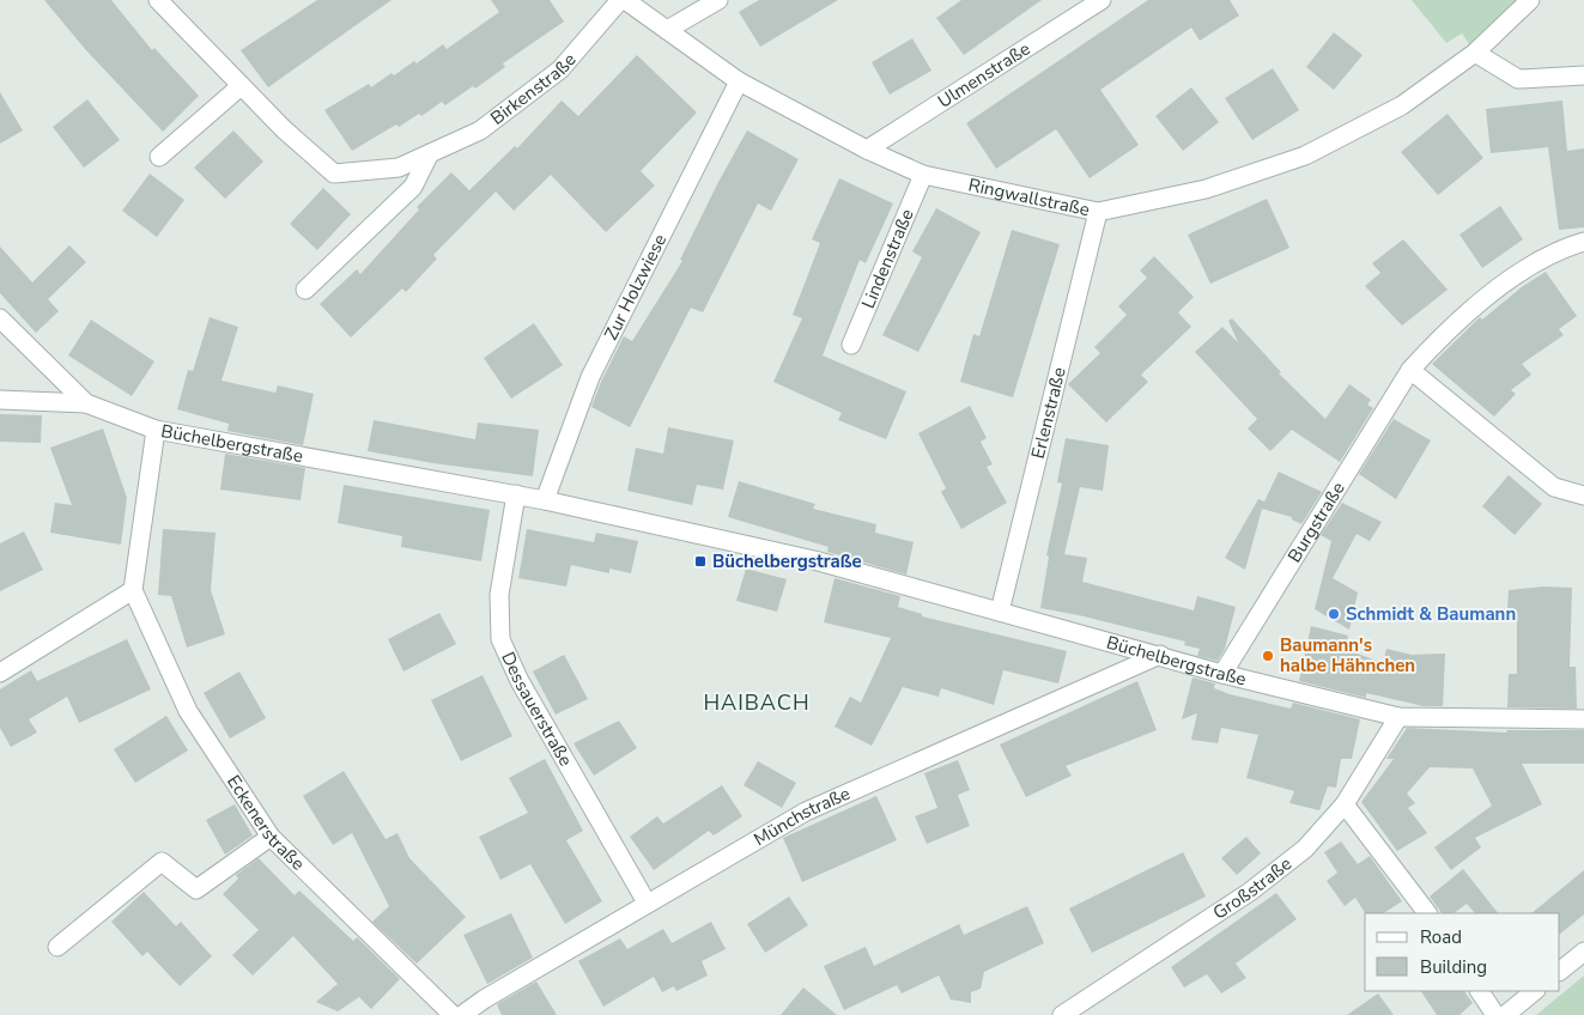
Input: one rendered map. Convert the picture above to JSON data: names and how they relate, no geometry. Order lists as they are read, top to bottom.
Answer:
{
  "streets": {
    "street": [
      "Ulmenstraße",
      "Birkenstraße",
      "Ringwallstraße",
      "Lindenstraße",
      "Zur Holzwiese",
      "Erlenstraße",
      "Büchelbergstraße",
      "Burgstraße",
      "Dessauerstraße",
      "Münchstraße",
      "Eckenerstraße",
      "Großstraße"
    ]
  },
  "crossings": [
    ["Ulmenstraße", "Ringwallstraße"],
    ["Ringwallstraße", "Lindenstraße"],
    ["Ringwallstraße", "Zur Holzwiese"],
    ["Ringwallstraße", "Erlenstraße"],
    ["Zur Holzwiese", "Büchelbergstraße"],
    ["Erlenstraße", "Büchelbergstraße"],
    ["Büchelbergstraße", "Burgstraße"],
    ["Büchelbergstraße", "Dessauerstraße"],
    ["Büchelbergstraße", "Münchstraße"],
    ["Büchelbergstraße", "Großstraße"],
    ["Dessauerstraße", "Münchstraße"]
  ],
  "districts": ["HAIBACH"],
  "places": {
    "transit": ["Büchelbergstraße"],
    "other": ["Schmidt & Baumann", "Baumann's halbe Hähnchen"]
  },
  "legend": ["Road", "Building"]
}
